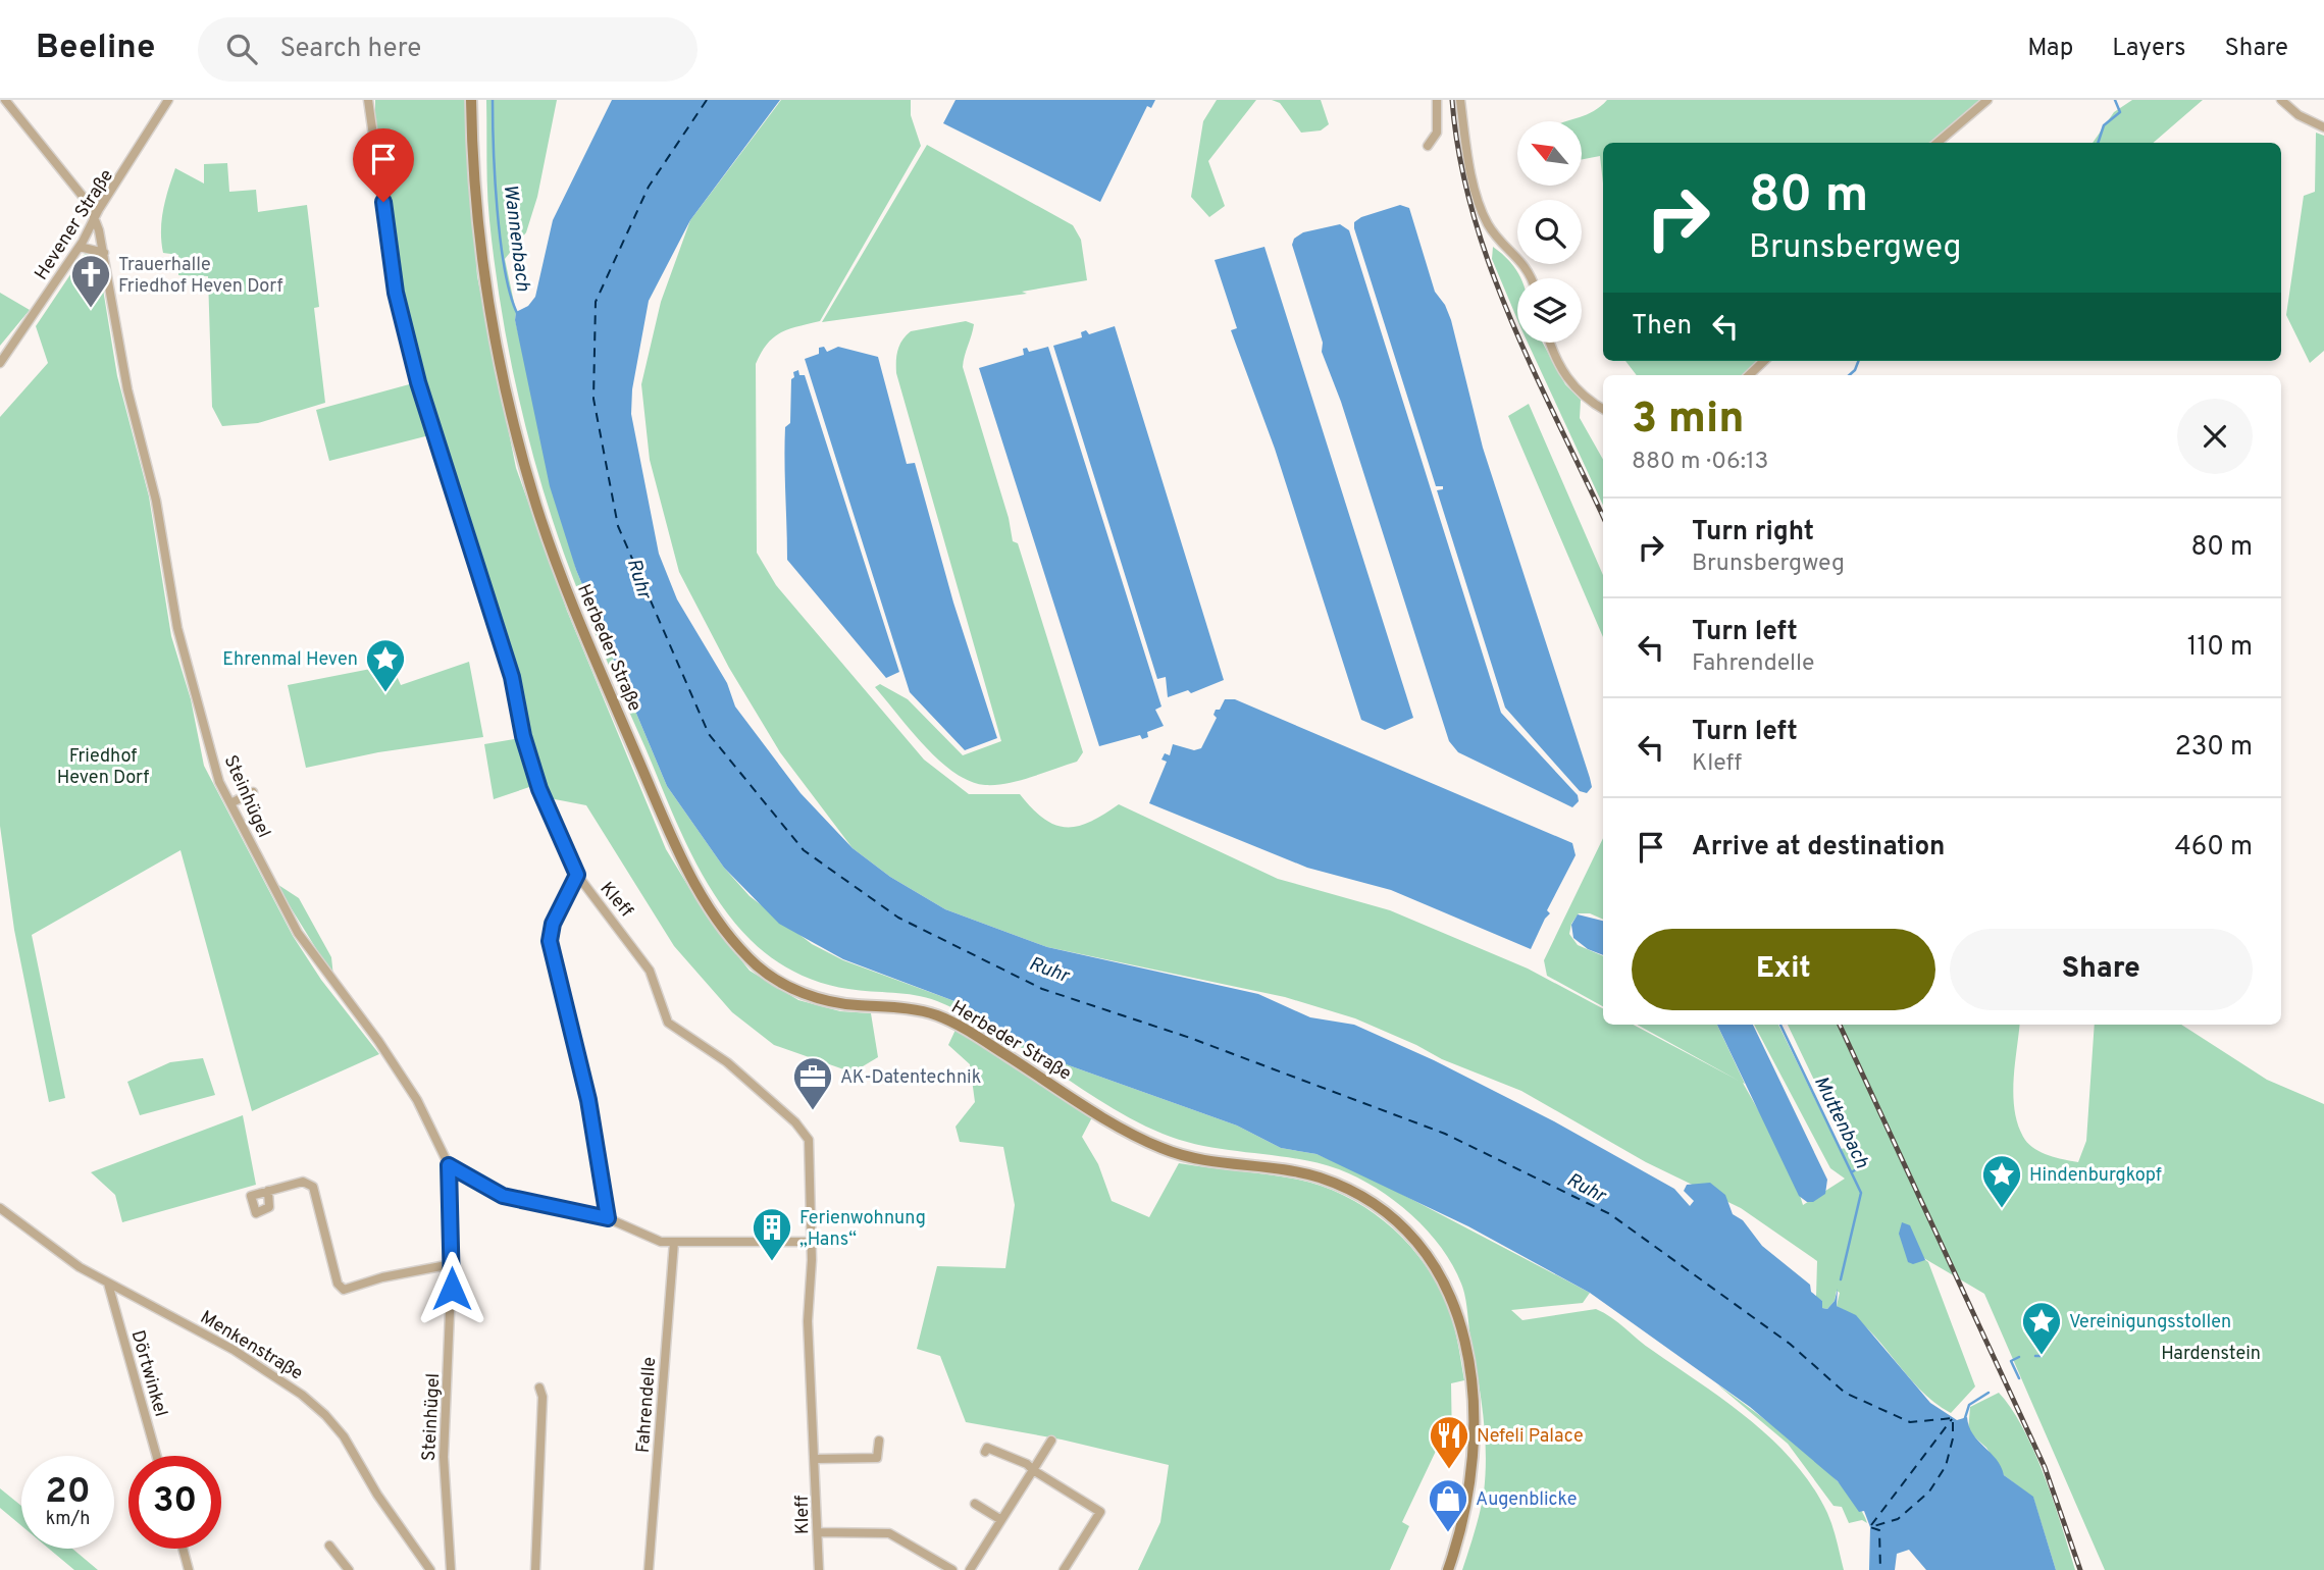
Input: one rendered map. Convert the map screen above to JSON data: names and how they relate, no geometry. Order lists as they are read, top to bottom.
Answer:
{
  "streets": {
    "main road": ["Herbeder Straße"],
    "street": [
      "Hevener Straße",
      "Steinhügel",
      "Kleff",
      "Menkenstraße",
      "Dörtwinkel",
      "Fahrendelle"
    ]
  },
  "crossings": [
    ["Hevener Straße", "Steinhügel"],
    ["Menkenstraße", "Dörtwinkel"]
  ],
  "water": ["Wannenbach", "Ruhr", "Muttenbach"],
  "parks": ["Friedhof Heven Dorf", "Hardenstein"],
  "places": {
    "church": ["Trauerhalle Friedhof Heven Dorf"],
    "place": ["Ehrenmal Heven", "Hindenburgkopf", "Vereinigungsstollen"],
    "office": ["AK-Datentechnik"],
    "building": ["Ferienwohnung „Hans“"],
    "restaurant": ["Nefeli Palace"],
    "shop": ["Augenblicke"]
  },
  "north": "top left",
  "page": {
    "header": "Beeline",
    "search": "Search here",
    "nav": ["Map", "Layers", "Share"],
    "turn": ["80 m", "Brunsbergweg"],
    "then": "Then",
    "heading": ["3 min", "880 m · 06:13"],
    "list": [
      {
        "name": "Turn right",
        "note": "Brunsbergweg",
        "value": "80 m"
      },
      {
        "name": "Turn left",
        "note": "Fahrendelle",
        "value": "110 m"
      },
      {
        "name": "Turn left",
        "note": "Kleff",
        "value": "230 m"
      },
      {
        "name": "Arrive at destination",
        "value": "460 m"
      }
    ],
    "buttons": ["Exit", "Share"],
    "speed": "20 km/h",
    "limit": "30"
  }
}
